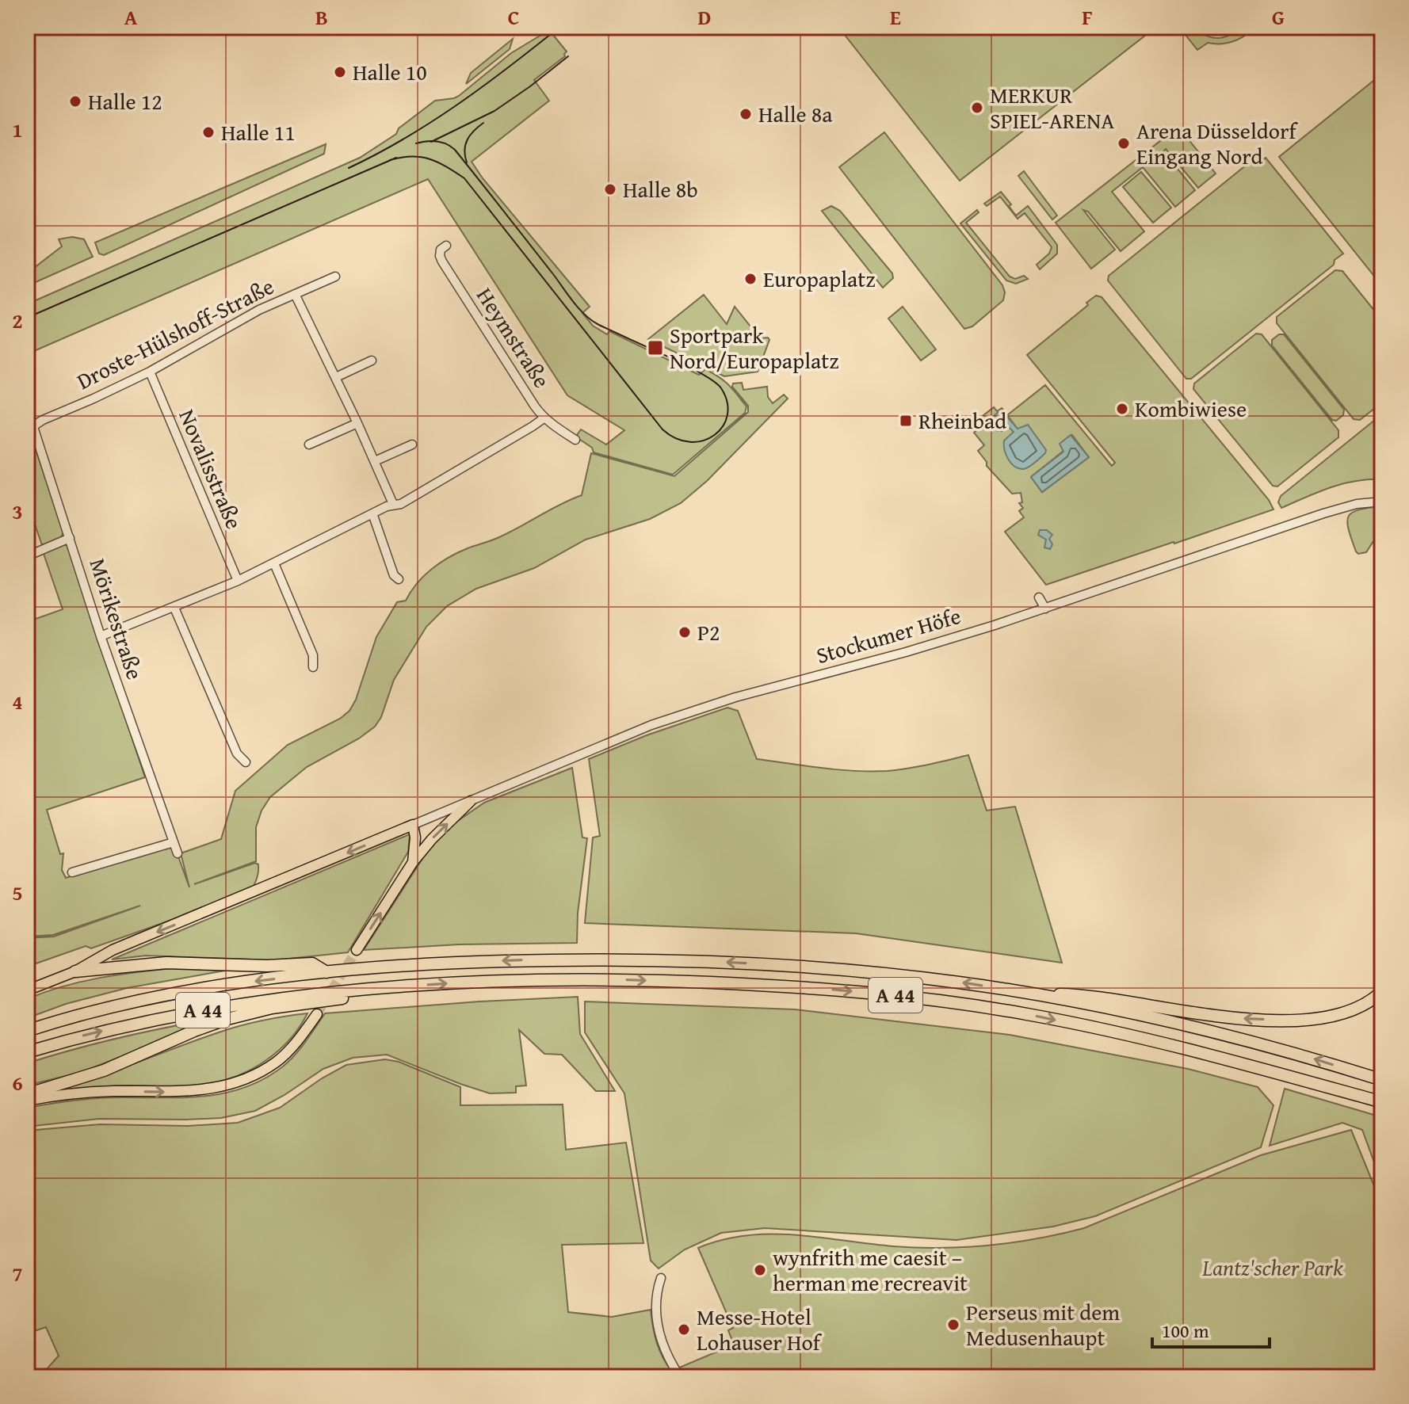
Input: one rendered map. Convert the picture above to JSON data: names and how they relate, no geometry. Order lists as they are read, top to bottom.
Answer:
{
  "streets": {
    "highway": ["A 44"],
    "street": [
      "Droste-Hülshoff-Straße",
      "Heymstraße",
      "Novalisstraße",
      "Mörikestraße",
      "Stockumer Höfe"
    ]
  },
  "crossings": [
    ["Droste-Hülshoff-Straße", "Novalisstraße"],
    ["Droste-Hülshoff-Straße", "Mörikestraße"]
  ],
  "parks": ["Lantz'scher Park"],
  "places": {
    "other": [
      "Halle 10",
      "Halle 12",
      "MERKUR SPIEL-ARENA",
      "Halle 8a",
      "Halle 11",
      "Arena Düsseldorf Eingang Nord",
      "Halle 8b",
      "Europaplatz",
      "Kombiwiese",
      "P2",
      "wynfrith me caesit – herman me recreavit",
      "Perseus mit dem Medusenhaupt",
      "Messe-Hotel Lohauser Hof"
    ],
    "transit": ["Sportpark Nord/Europaplatz", "Rheinbad"]
  },
  "scale_bar": "100 m",
  "grid": {
    "columns": [
      "A",
      "B",
      "C",
      "D",
      "E",
      "F",
      "G"
    ],
    "rows": [
      "1",
      "2",
      "3",
      "4",
      "5",
      "6",
      "7"
    ]
  }
}
